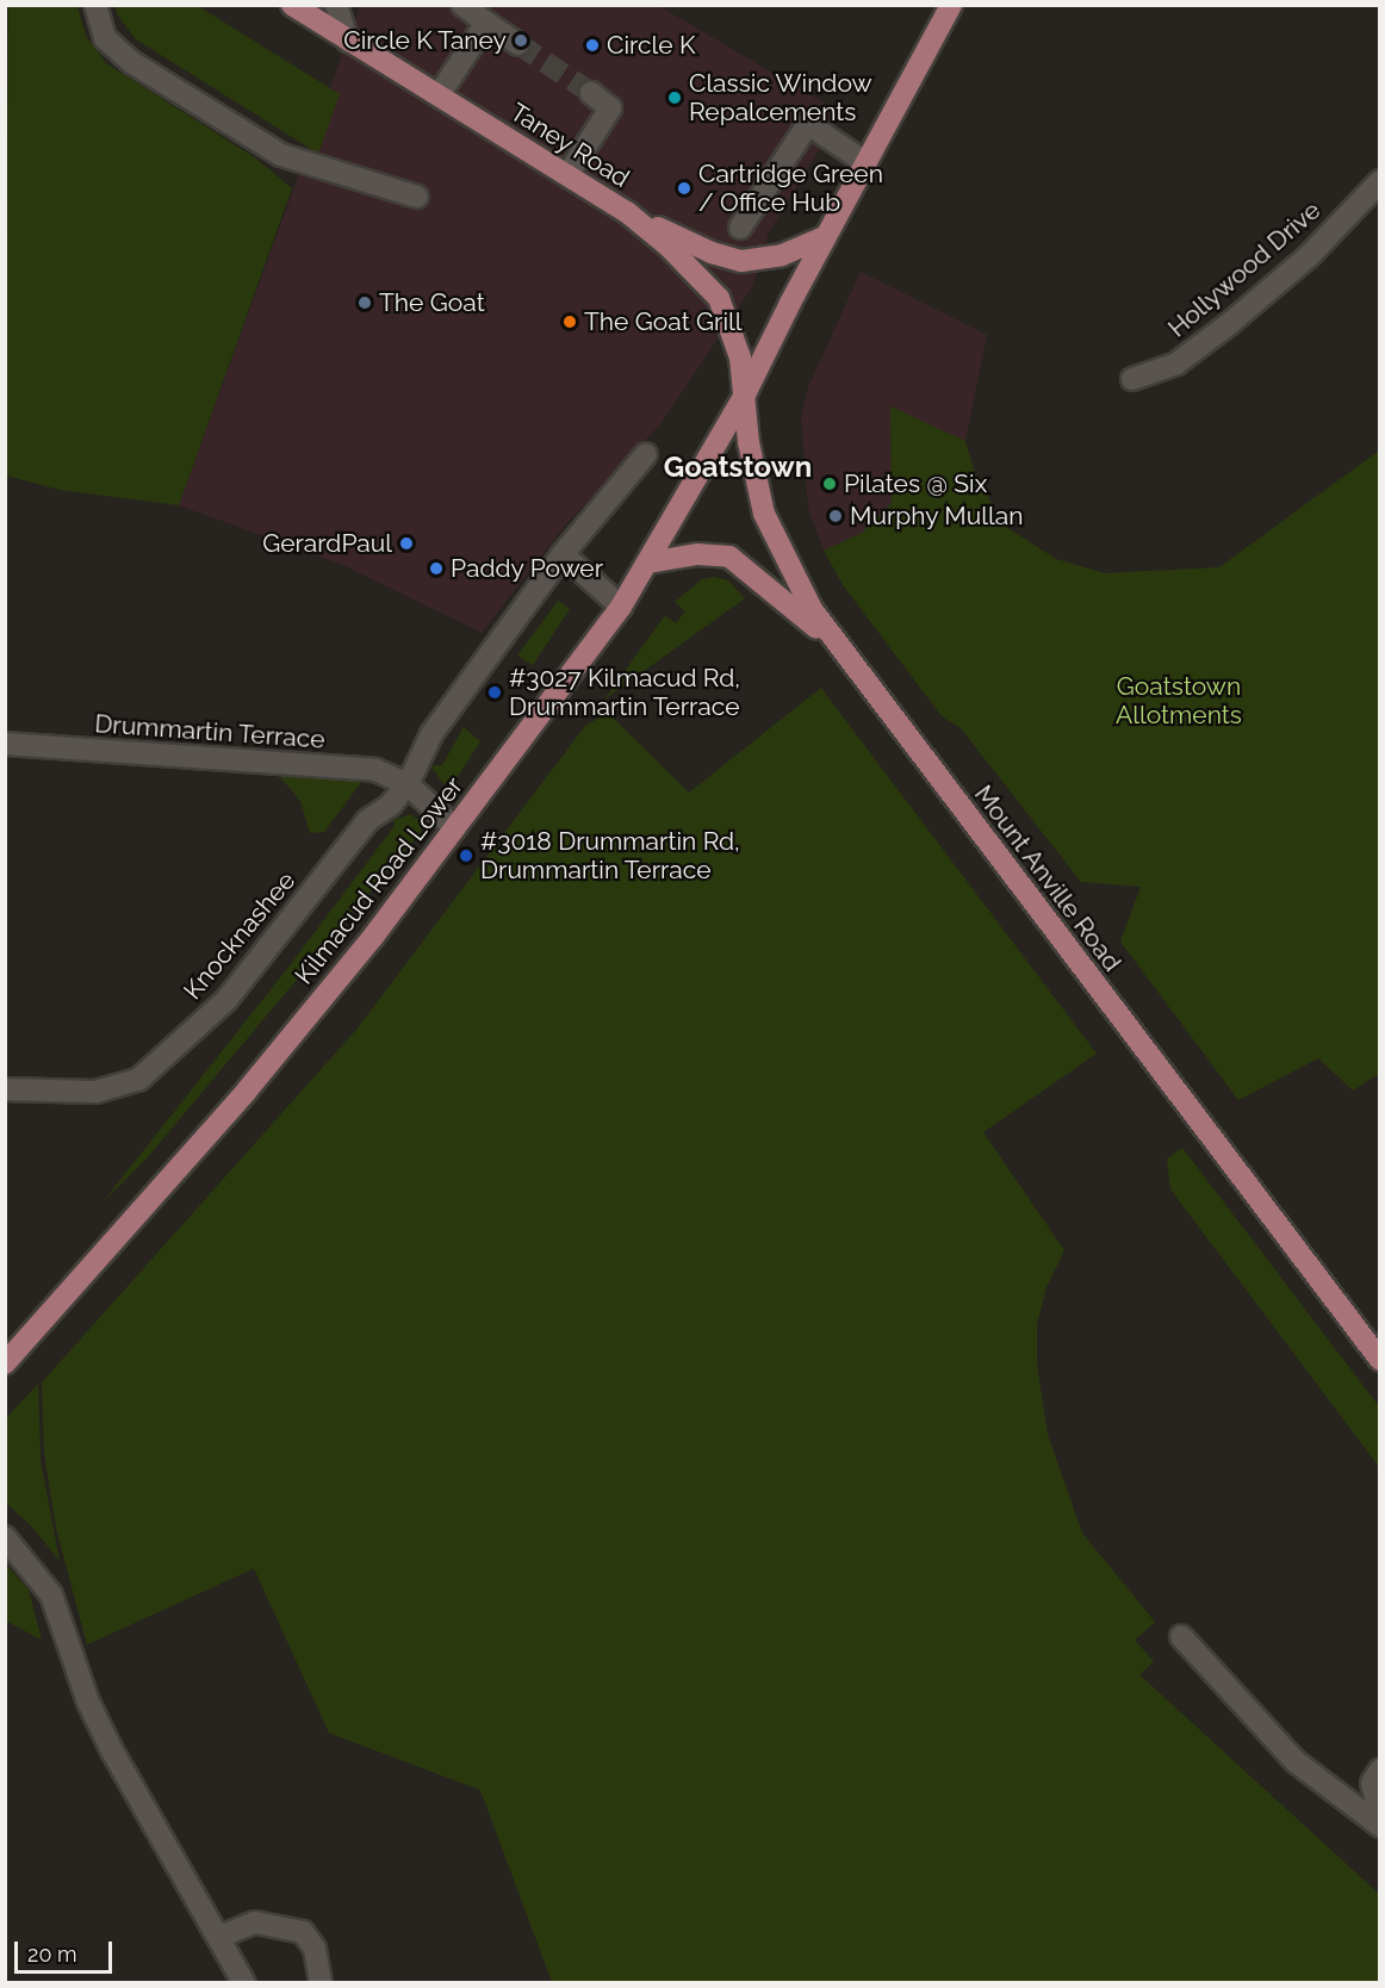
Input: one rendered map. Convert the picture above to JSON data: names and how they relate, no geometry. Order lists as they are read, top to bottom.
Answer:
{
  "streets": {
    "main road": ["Taney Road", "Mount Anville Road", "Kilmacud Road Lower"],
    "street": ["Hollywood Drive", "Drummartin Terrace", "Knocknashee"]
  },
  "crossings": [
    ["Taney Road", "Mount Anville Road"],
    ["Taney Road", "Kilmacud Road Lower"],
    ["Drummartin Terrace", "Knocknashee"],
    ["Mount Anville Road", "Kilmacud Road Lower"]
  ],
  "districts": ["Goatstown"],
  "parks": ["Goatstown Allotments"],
  "places": [
    "Circle K Taney",
    "Circle K",
    "Classic Window Repalcements",
    "Cartridge Green / Office Hub",
    "The Goat",
    "The Goat Grill",
    "Pilates @ Six",
    "Murphy Mullan",
    "GerardPaul",
    "Paddy Power",
    "#3027 Kilmacud Rd, Drummartin Terrace",
    "#3018 Drummartin Rd, Drummartin Terrace"
  ],
  "scale_bar": "20 m"
}
